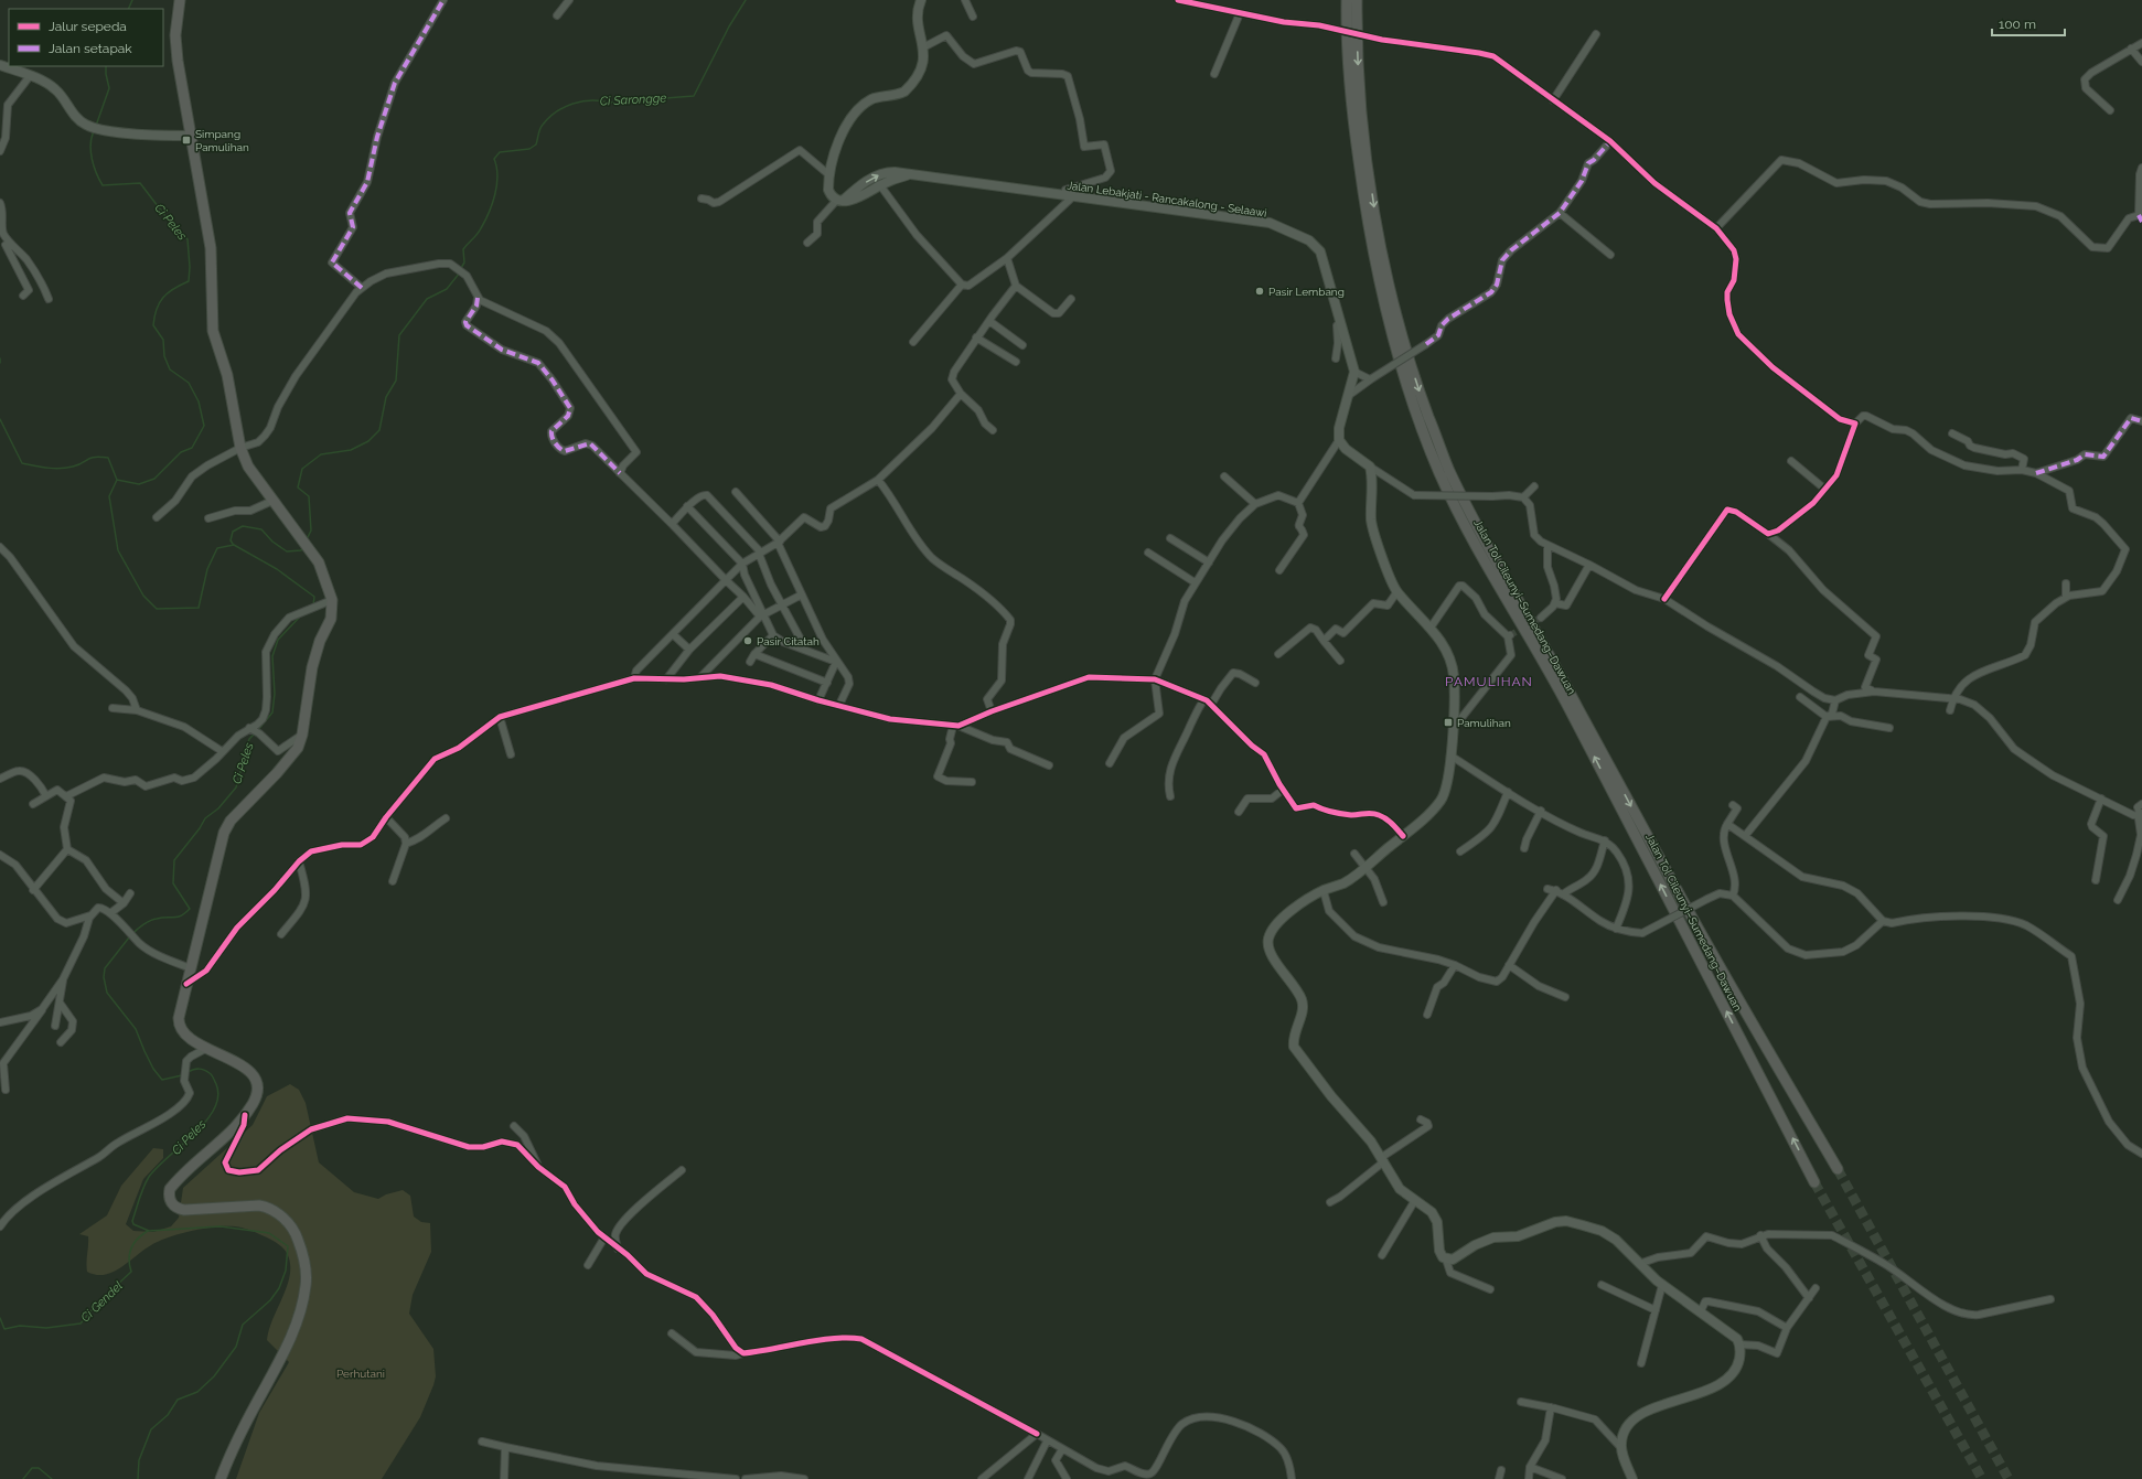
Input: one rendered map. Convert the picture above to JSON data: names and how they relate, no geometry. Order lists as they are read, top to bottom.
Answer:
{
  "streets": {
    "highway": ["Jalan Tol Cileunyi–Sumedang–Dawuan"],
    "main road": ["Jalan Lebakjati - Rancakalong - Selaawi"]
  },
  "districts": ["PAMULIHAN"],
  "water": ["Ci Sarongge", "Ci Peles", "Ci Gendel"],
  "parks": ["Perhutani"],
  "places": {
    "transit": ["Simpang Pamulihan", "Pamulihan"],
    "other": ["Pasir Lembang", "Pasir Citatah"]
  },
  "legend": ["Jalur sepeda", "Jalan setapak"],
  "scale_bar": "100 m"
}
